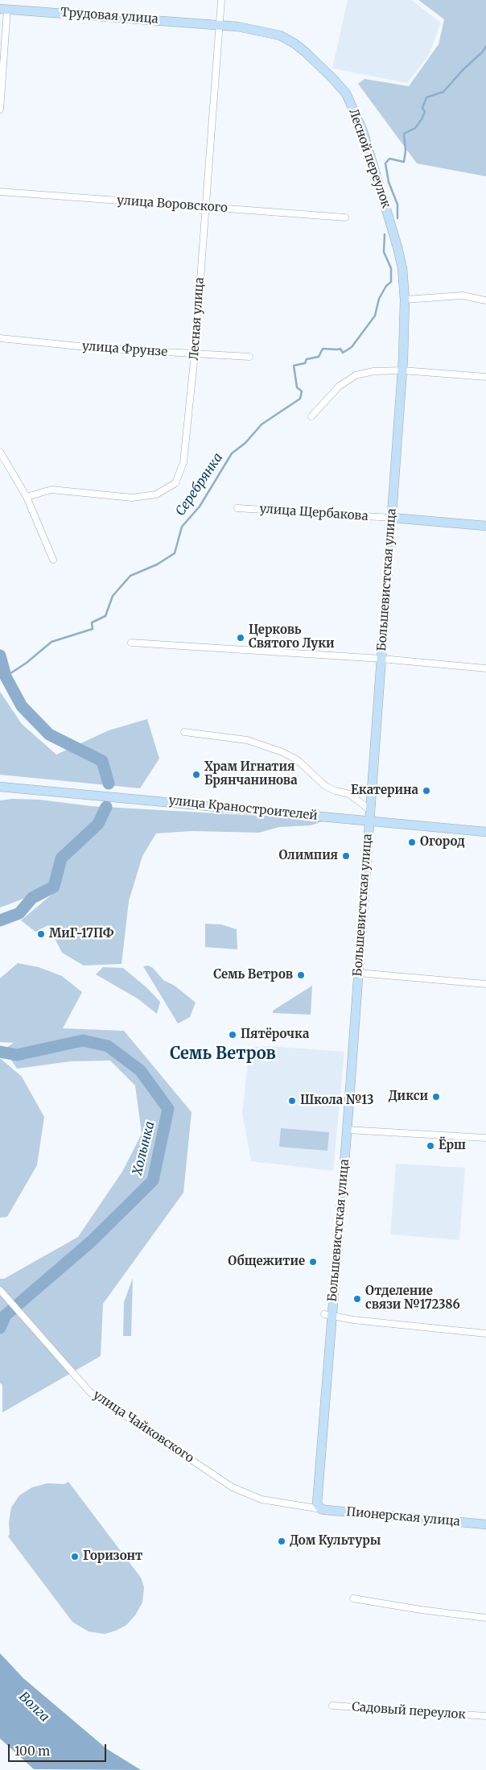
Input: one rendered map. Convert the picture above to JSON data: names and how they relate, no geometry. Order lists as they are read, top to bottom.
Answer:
{
  "streets": {
    "street": [
      "Трудовая улица",
      "Лесной переулок",
      "улица Воровского",
      "Лесная улица",
      "улица Фрунзе",
      "улица Щербакова",
      "Большевистская улица",
      "улица Краностроителей",
      "улица Чайковского",
      "Пионерская улица",
      "Садовый переулок"
    ]
  },
  "crossings": [
    ["Трудовая улица", "Лесной переулок"],
    ["Трудовая улица", "Лесная улица"],
    ["Лесной переулок", "Лесная улица"],
    ["Лесной переулок", "Большевистская улица"],
    ["улица Воровского", "Лесная улица"],
    ["Лесная улица", "улица Фрунзе"],
    ["улица Щербакова", "Большевистская улица"],
    ["Большевистская улица", "улица Краностроителей"],
    ["Большевистская улица", "улица Чайковского"],
    ["Большевистская улица", "Пионерская улица"],
    ["улица Чайковского", "Пионерская улица"]
  ],
  "districts": ["Семь Ветров"],
  "water": ["Серебрянка", "Холынка", "Волга"],
  "places": [
    "Церковь Святого Луки",
    "Храм Игнатия Брянчанинова",
    "Екатерина",
    "Огород",
    "Олимпия",
    "МиГ-17ПФ",
    "Семь Ветров",
    "Пятёрочка",
    "Дикси",
    "Школа №13",
    "Ёрш",
    "Общежитие",
    "Отделение связи №172386",
    "Дом Культуры",
    "Горизонт"
  ],
  "scale_bar": "100 m"
}
